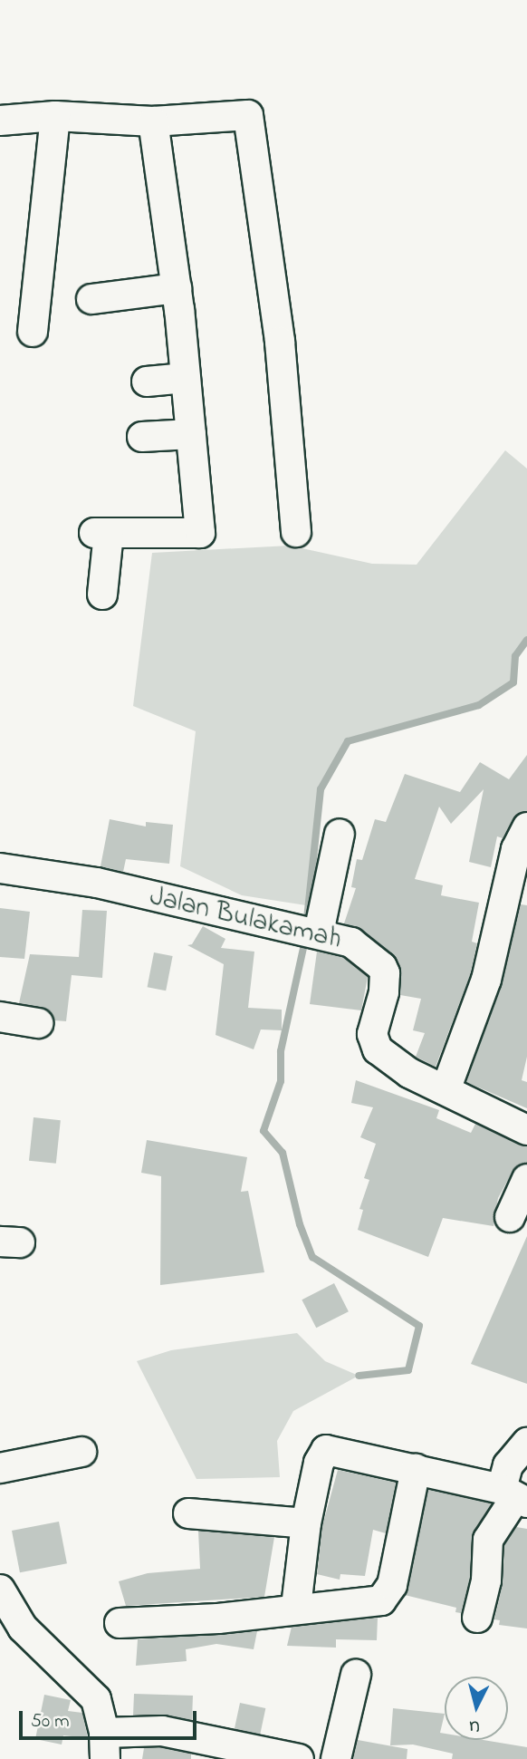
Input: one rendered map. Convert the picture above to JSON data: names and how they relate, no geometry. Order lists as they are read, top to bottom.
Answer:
{
  "streets": {
    "street": ["Jalan Bulakamah"]
  },
  "scale_bar": "50 m",
  "north": "bottom"
}
